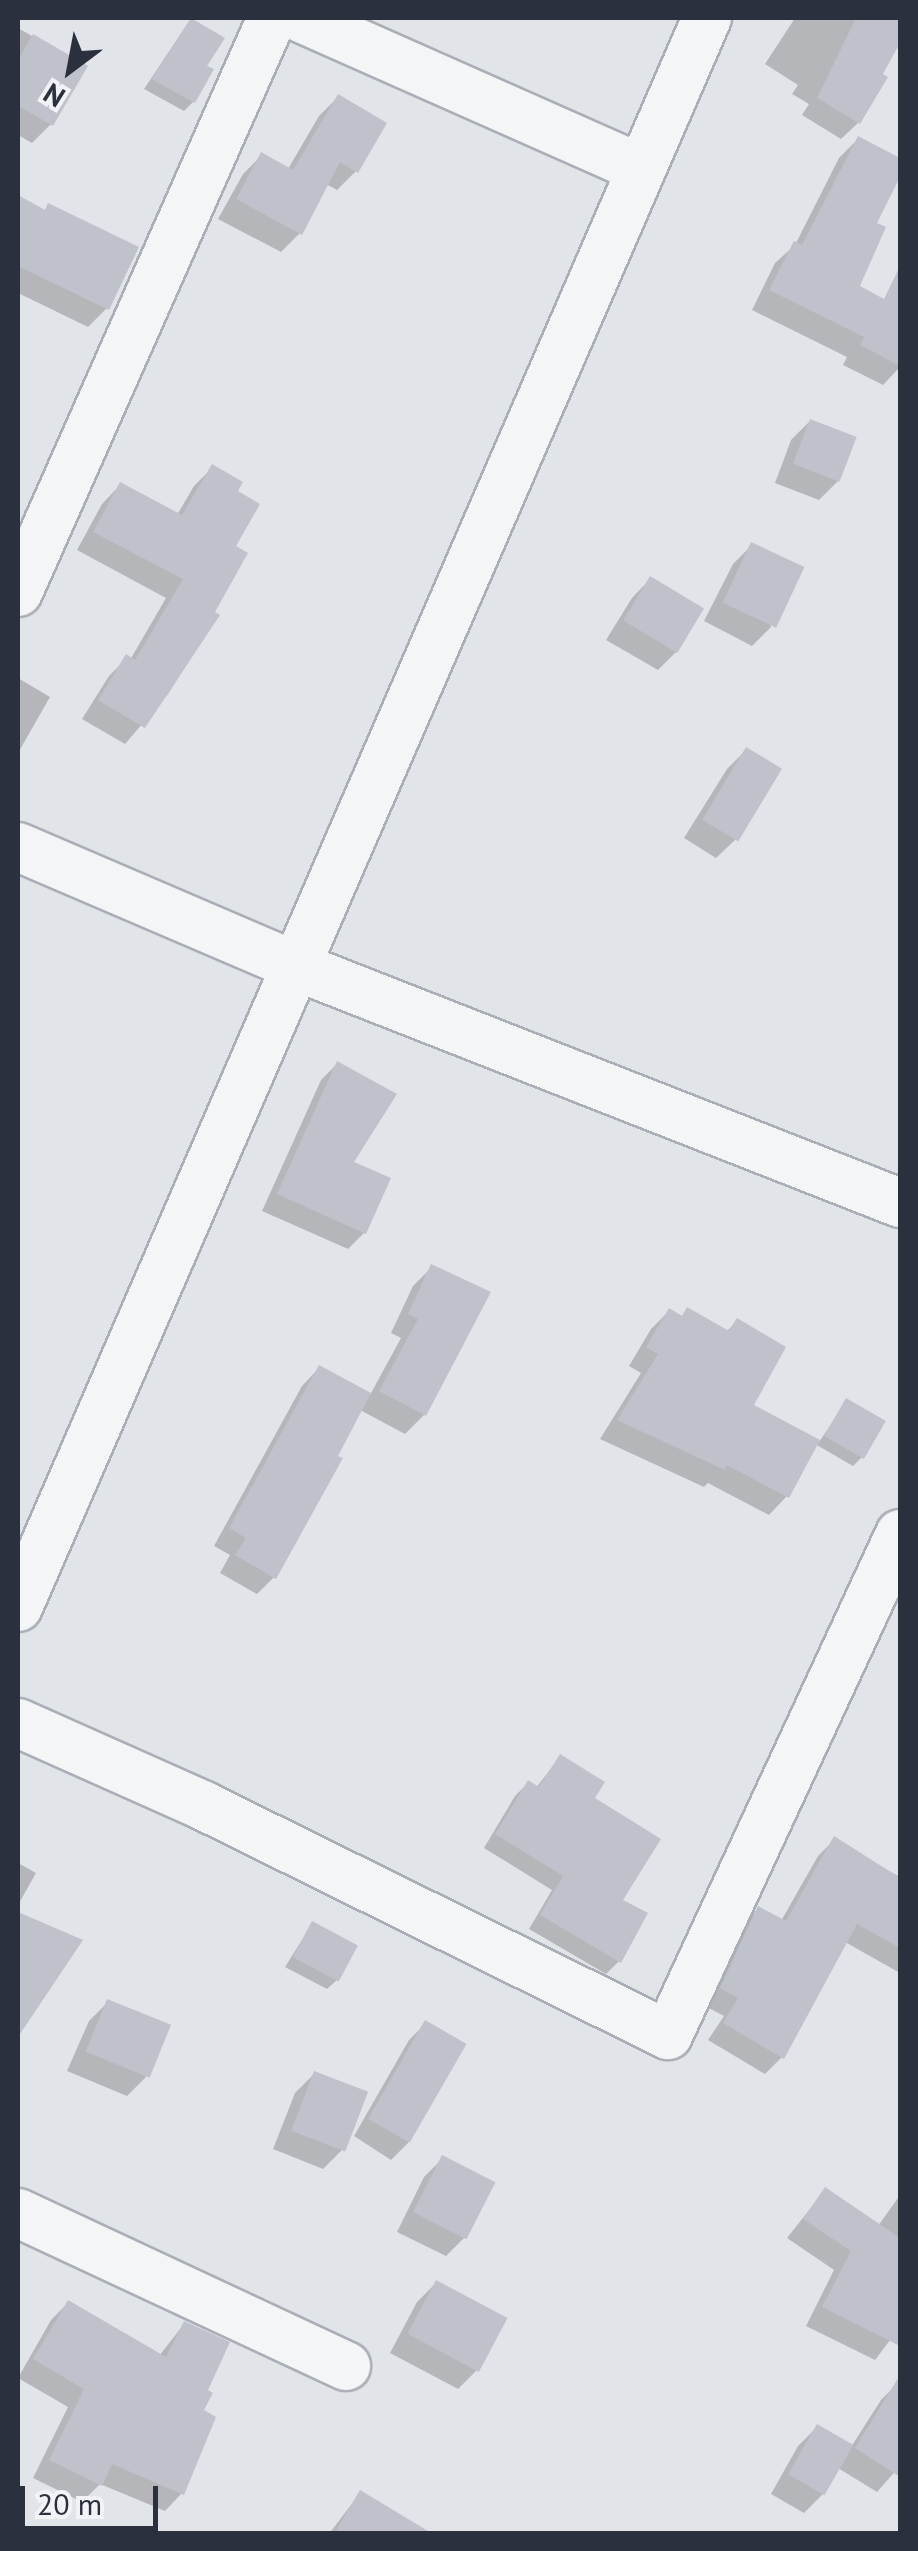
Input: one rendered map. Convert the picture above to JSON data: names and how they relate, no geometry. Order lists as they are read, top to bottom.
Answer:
{
  "scale_bar": "20 m",
  "north": "bottom left"
}
